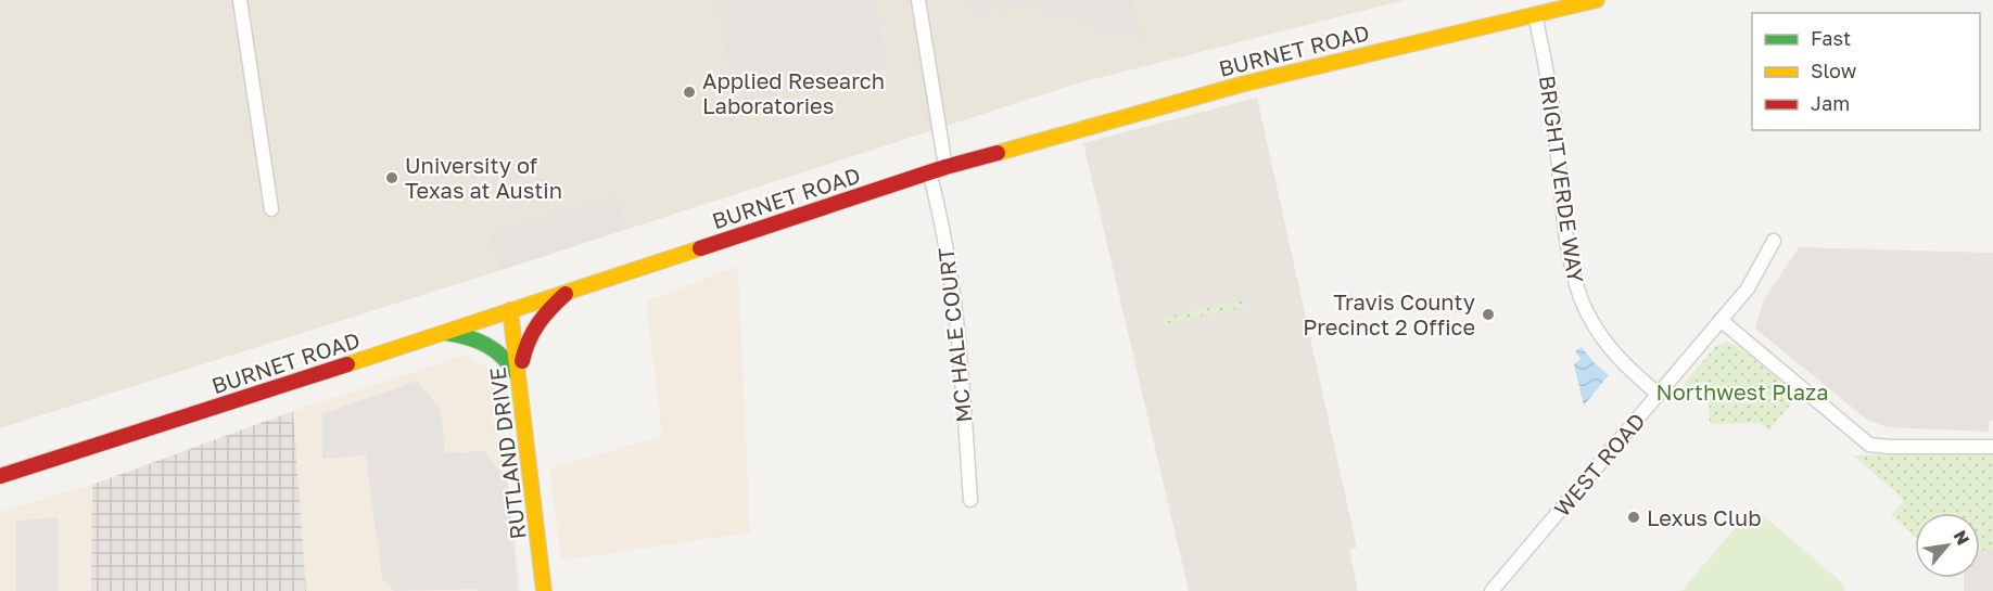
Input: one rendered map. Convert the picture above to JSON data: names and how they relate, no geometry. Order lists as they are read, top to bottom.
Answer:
{
  "streets": {
    "main road": ["BURNET ROAD", "RUTLAND DRIVE"],
    "street": ["BRIGHT VERDE WAY", "MC HALE COURT", "WEST ROAD"]
  },
  "crossings": [
    ["BURNET ROAD", "BRIGHT VERDE WAY"],
    ["BURNET ROAD", "MC HALE COURT"],
    ["BURNET ROAD", "RUTLAND DRIVE"],
    ["BRIGHT VERDE WAY", "WEST ROAD"]
  ],
  "parks": ["Northwest Plaza"],
  "places": [
    "Applied Research Laboratories",
    "University of Texas at Austin",
    "Travis County Precinct 2 Office",
    "Lexus Club"
  ],
  "legend": ["Fast", "Slow", "Jam"],
  "north": "top right"
}
